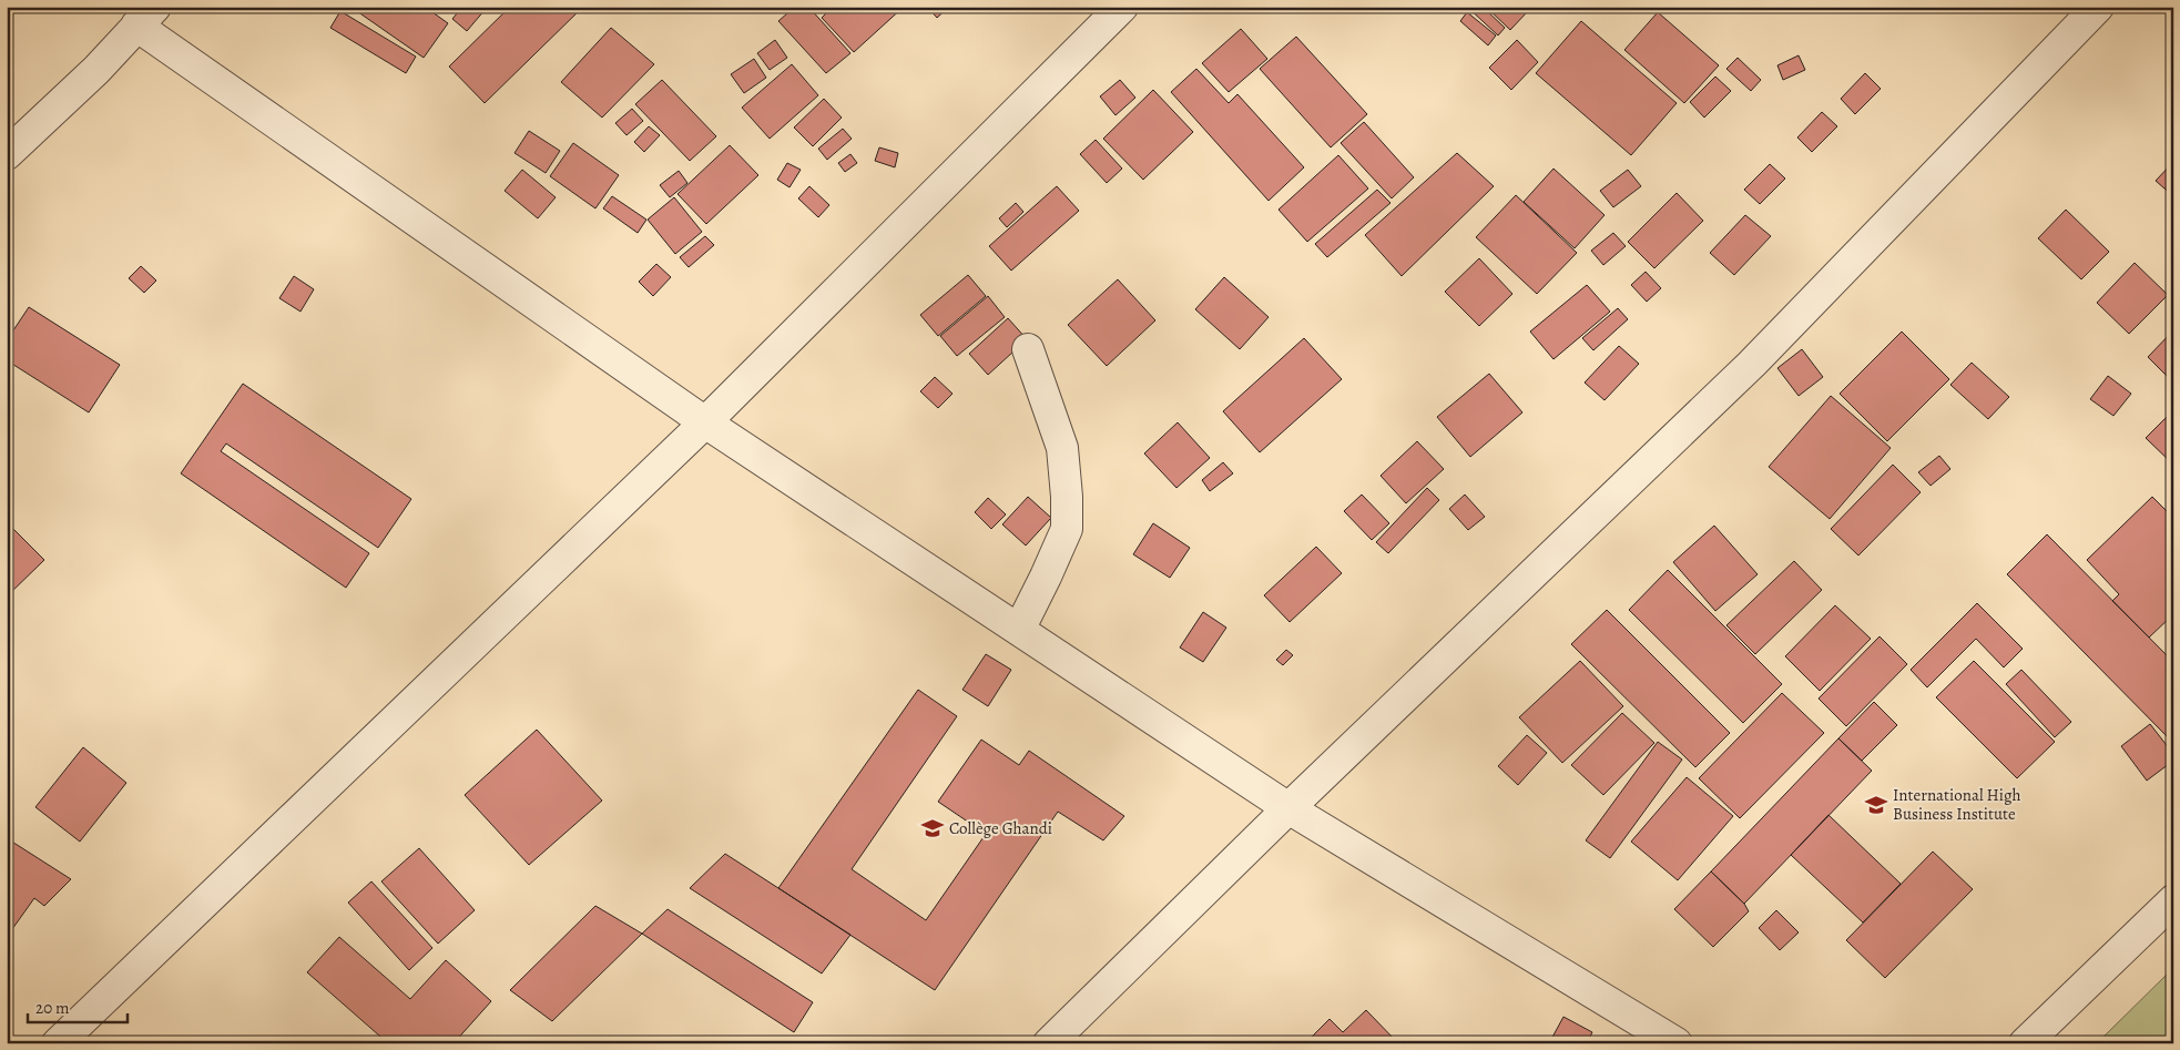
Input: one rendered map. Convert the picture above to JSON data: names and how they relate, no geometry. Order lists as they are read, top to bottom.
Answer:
{
  "places": {
    "school or university": ["International High Business Institute", "Collège Ghandi"]
  },
  "scale_bar": "20 m"
}
